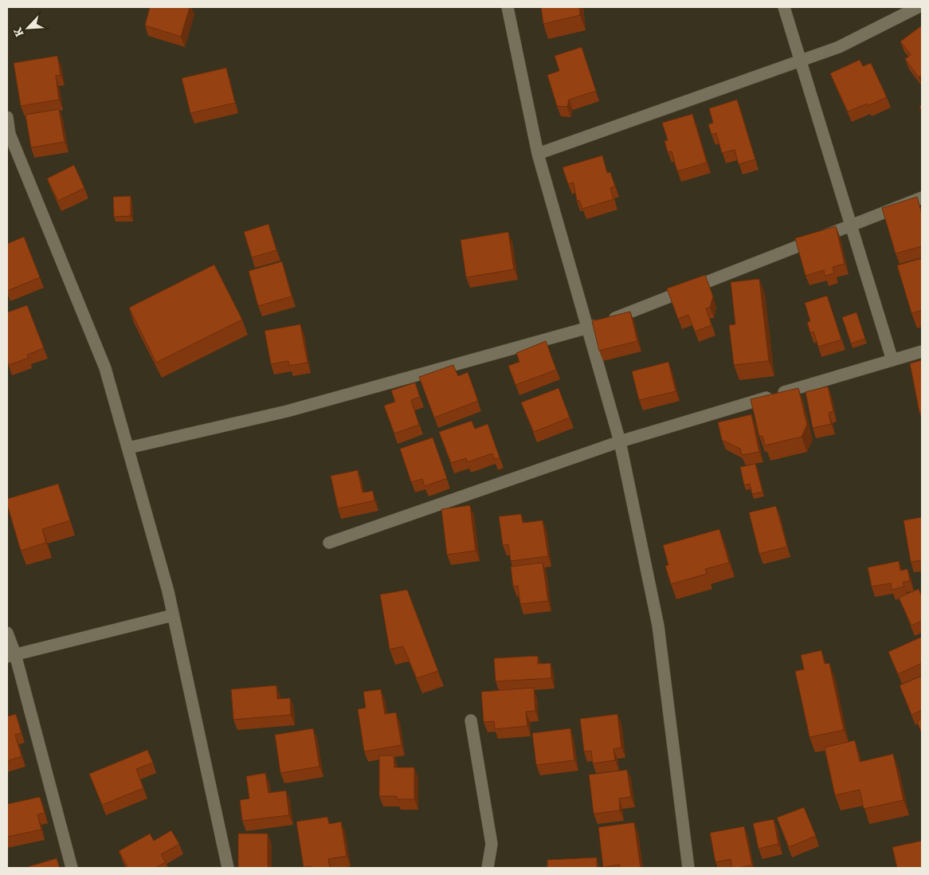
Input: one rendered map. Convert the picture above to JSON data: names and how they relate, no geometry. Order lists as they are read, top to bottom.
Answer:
{
  "north": "bottom left"
}
